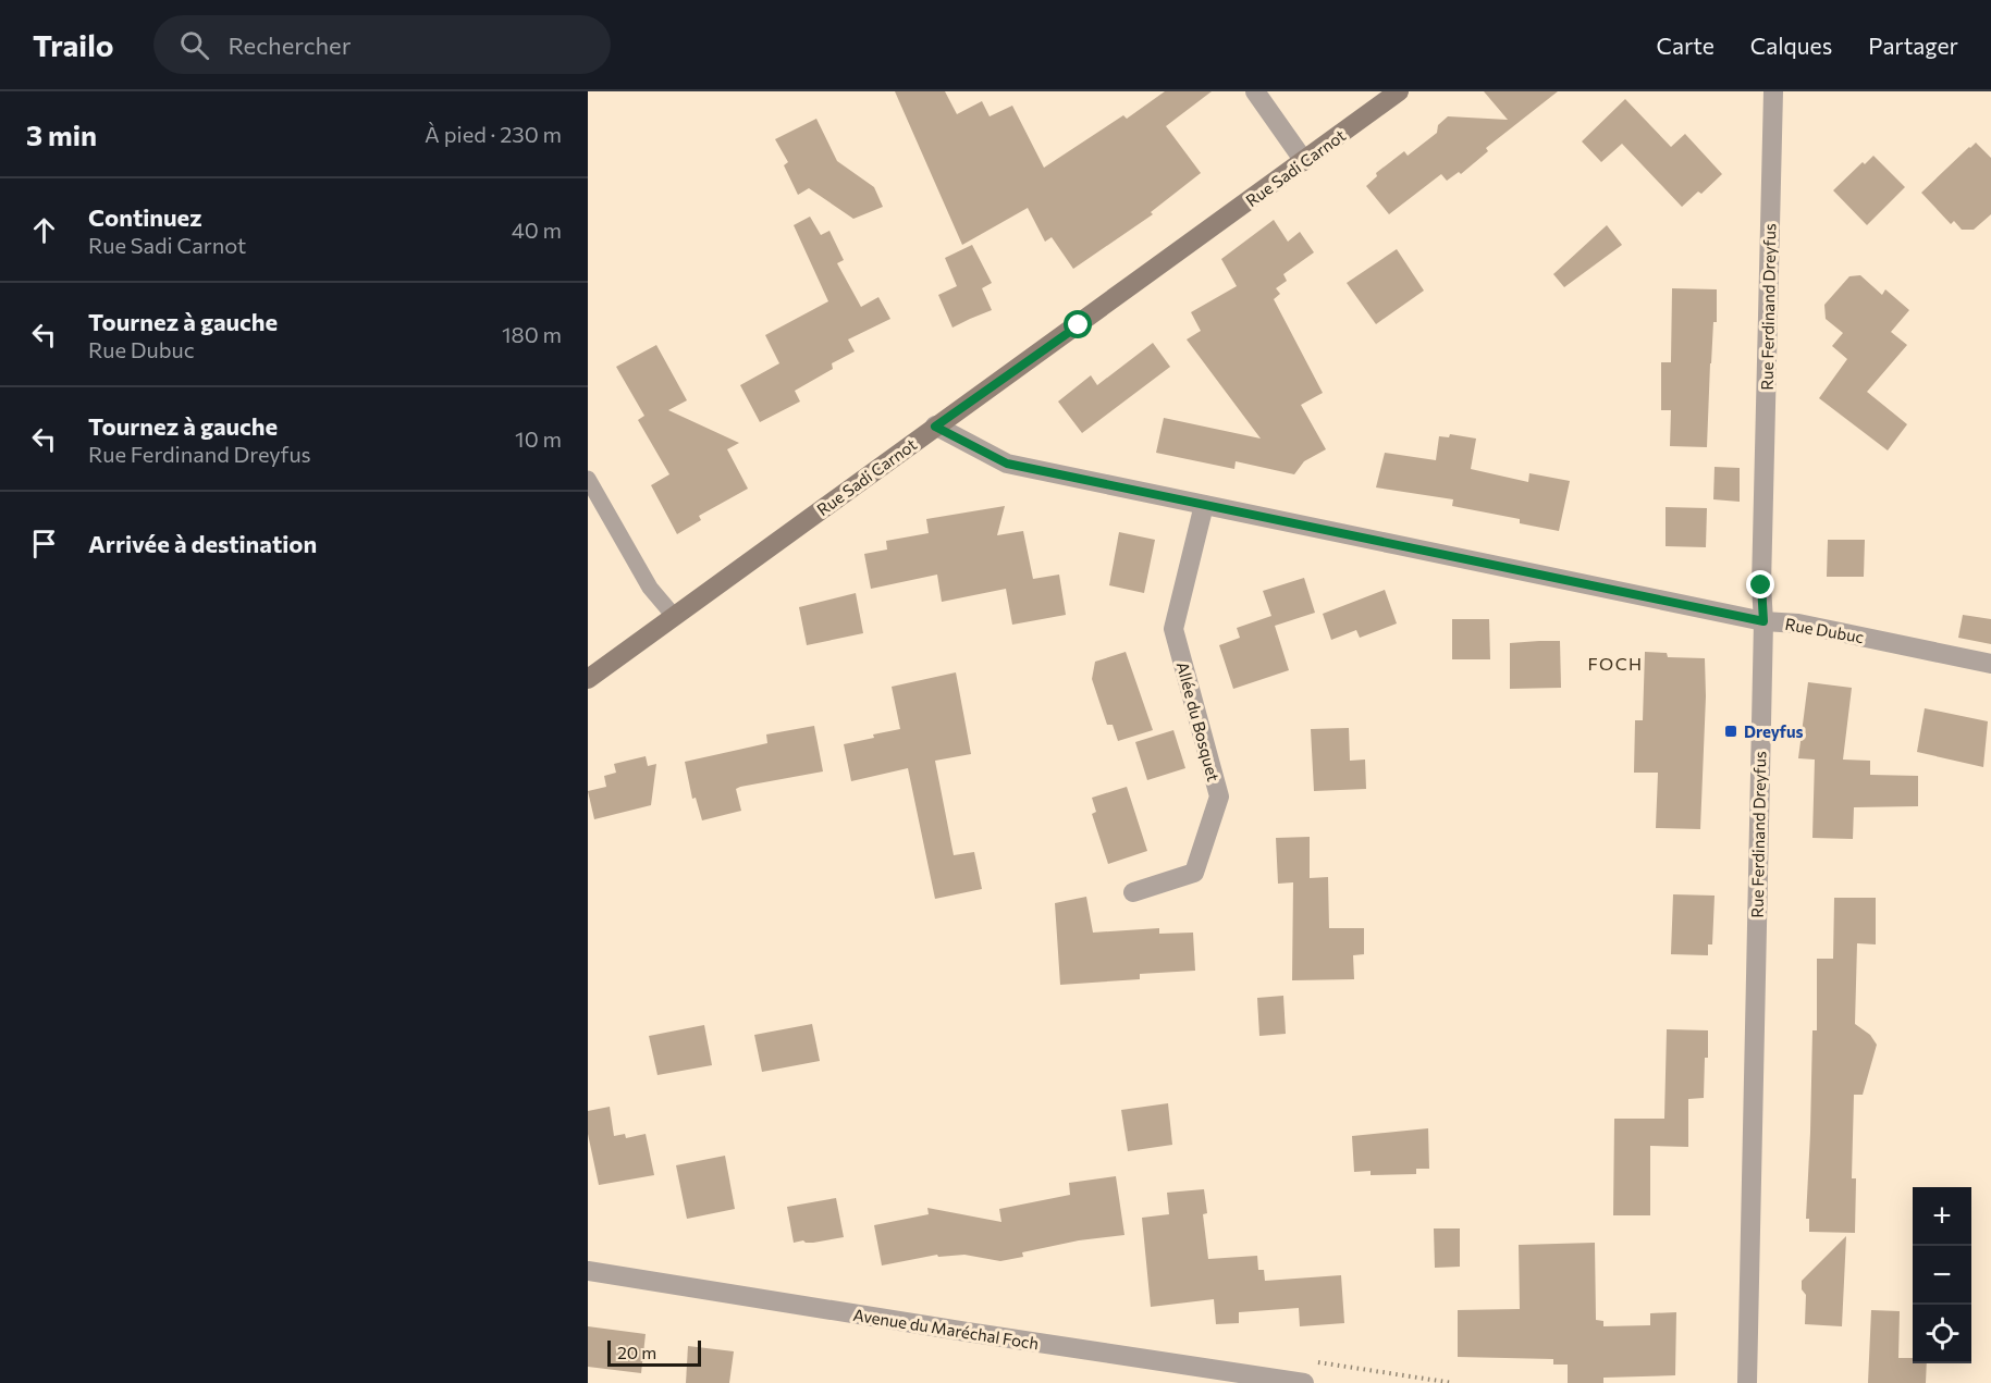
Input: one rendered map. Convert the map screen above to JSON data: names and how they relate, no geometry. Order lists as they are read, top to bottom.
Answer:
{
  "streets": {
    "main road": ["Rue Sadi Carnot"],
    "street": [
      "Rue Ferdinand Dreyfus",
      "Rue Dubuc",
      "Allée du Bosquet",
      "Avenue du Maréchal Foch"
    ]
  },
  "crossings": [
    ["Rue Sadi Carnot", "Rue Dubuc"],
    ["Rue Ferdinand Dreyfus", "Rue Dubuc"],
    ["Rue Dubuc", "Allée du Bosquet"]
  ],
  "districts": ["FOCH"],
  "places": {
    "transit": ["Dreyfus"]
  },
  "scale_bar": "20 m",
  "page": {
    "header": "Trailo",
    "search": "Rechercher",
    "nav": ["Carte", "Calques", "Partager"],
    "heading": ["3 min", "À pied · 230 m"],
    "list": [
      ["Continuez", "Rue Sadi Carnot", "40 m"],
      ["Tournez à gauche", "Rue Dubuc", "180 m"],
      ["Tournez à gauche", "Rue Ferdinand Dreyfus", "10 m"],
      "Arrivée à destination"
    ],
    "map_buttons": ["+", "−"],
    "scale": "20 m"
  }
}
